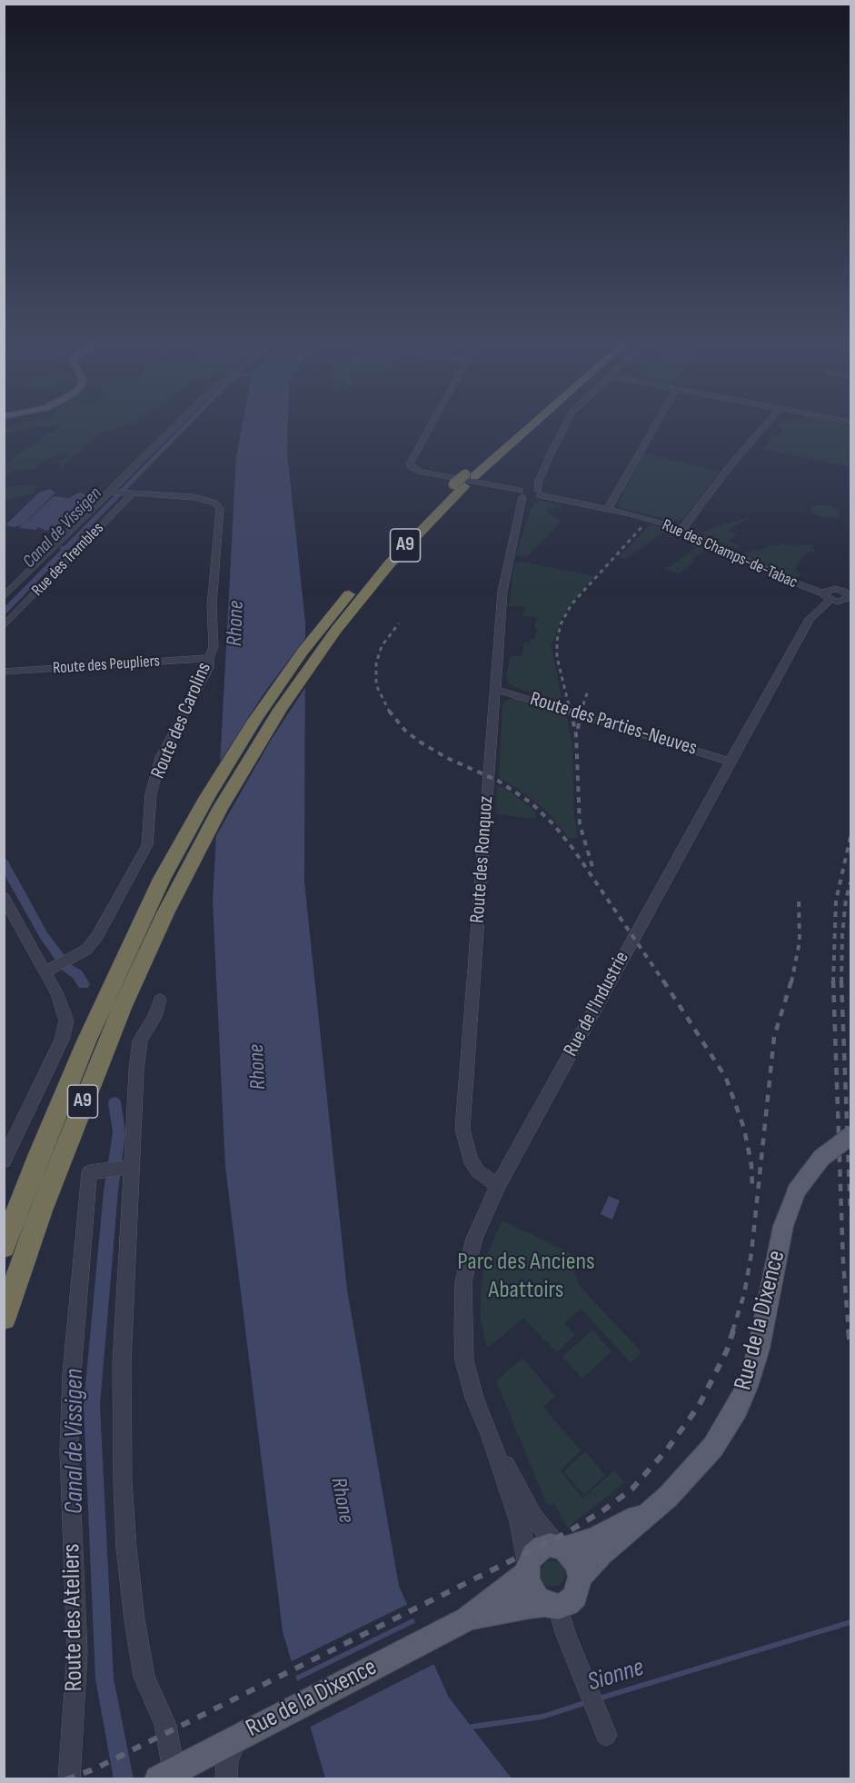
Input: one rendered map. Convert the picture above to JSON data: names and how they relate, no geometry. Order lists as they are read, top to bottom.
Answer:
{
  "streets": {
    "highway": ["A9"],
    "main road": ["Rue de la Dixence"],
    "street": [
      "Rue des Champs-de-Tabac",
      "Rue des Trembles",
      "Route des Peupliers",
      "Route des Carolins",
      "Route des Parties-Neuves",
      "Route des Ronquoz",
      "Rue de l'Industrie",
      "Route des Ateliers"
    ]
  },
  "crossings": [
    ["Rue des Champs-de-Tabac", "Route des Ronquoz"],
    ["Rue des Champs-de-Tabac", "Rue de l'Industrie"],
    ["Rue des Trembles", "Route des Carolins"],
    ["Route des Peupliers", "Route des Carolins"],
    ["Route des Parties-Neuves", "Route des Ronquoz"],
    ["Route des Parties-Neuves", "Rue de l'Industrie"],
    ["Route des Ronquoz", "Rue de l'Industrie"],
    ["Rue de l'Industrie", "Rue de la Dixence"]
  ],
  "water": ["Canal de Vissigen", "Rhone", "Sionne"],
  "parks": ["Parc des Anciens Abattoirs"]
}
